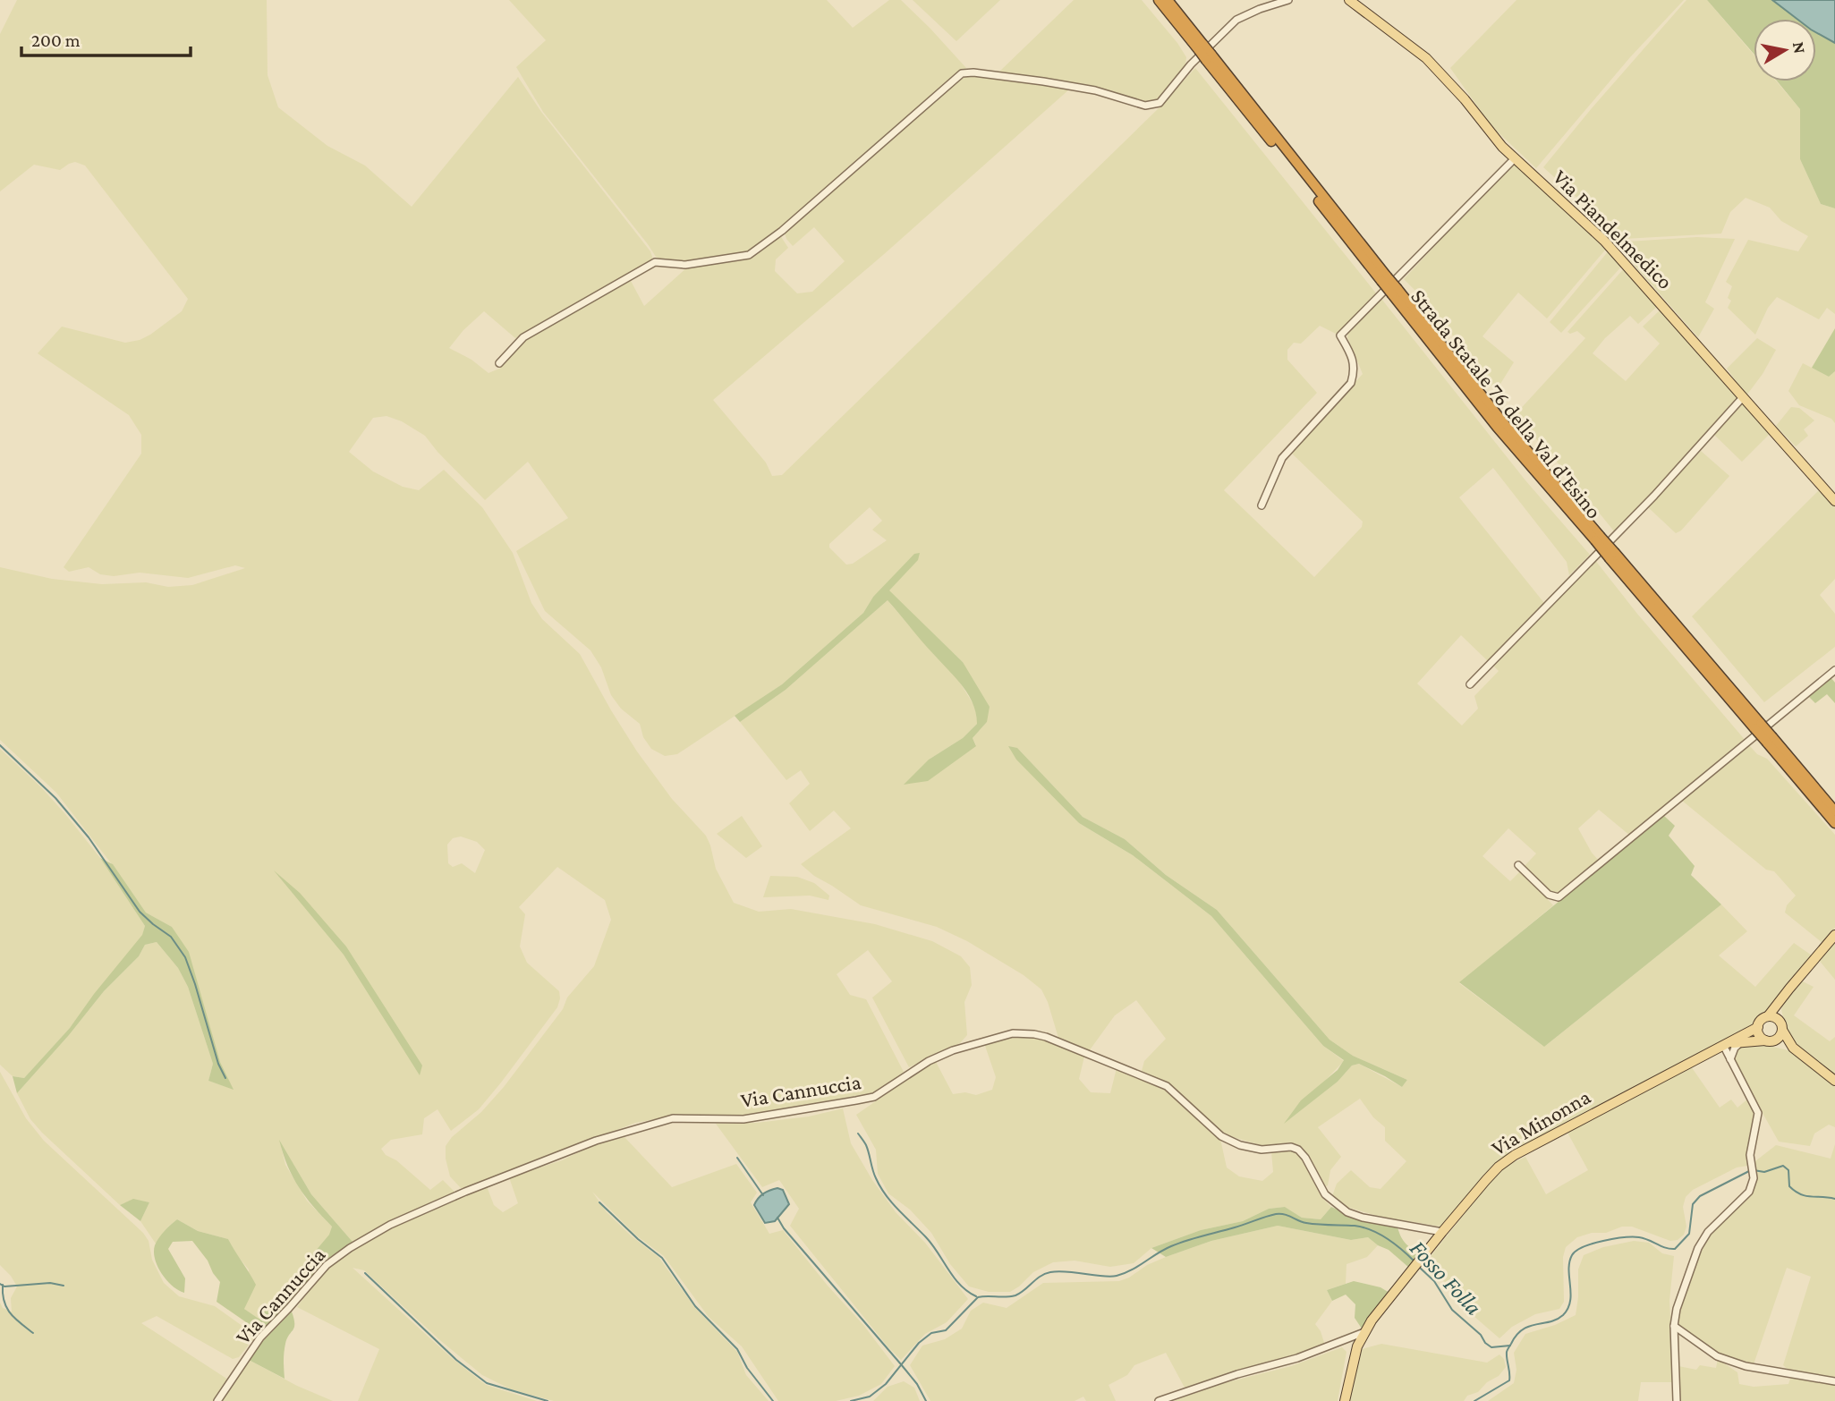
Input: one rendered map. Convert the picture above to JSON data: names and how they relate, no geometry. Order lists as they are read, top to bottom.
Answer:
{
  "streets": {
    "highway": ["Strada Statale 76 della Val d'Esino"],
    "main road": ["Via Piandelmedico", "Via Minonna"],
    "street": ["Via Cannuccia"]
  },
  "crossings": [
    ["Via Cannuccia", "Via Minonna"]
  ],
  "water": ["Fosso Folla"],
  "scale_bar": "200 m",
  "north": "right"
}
